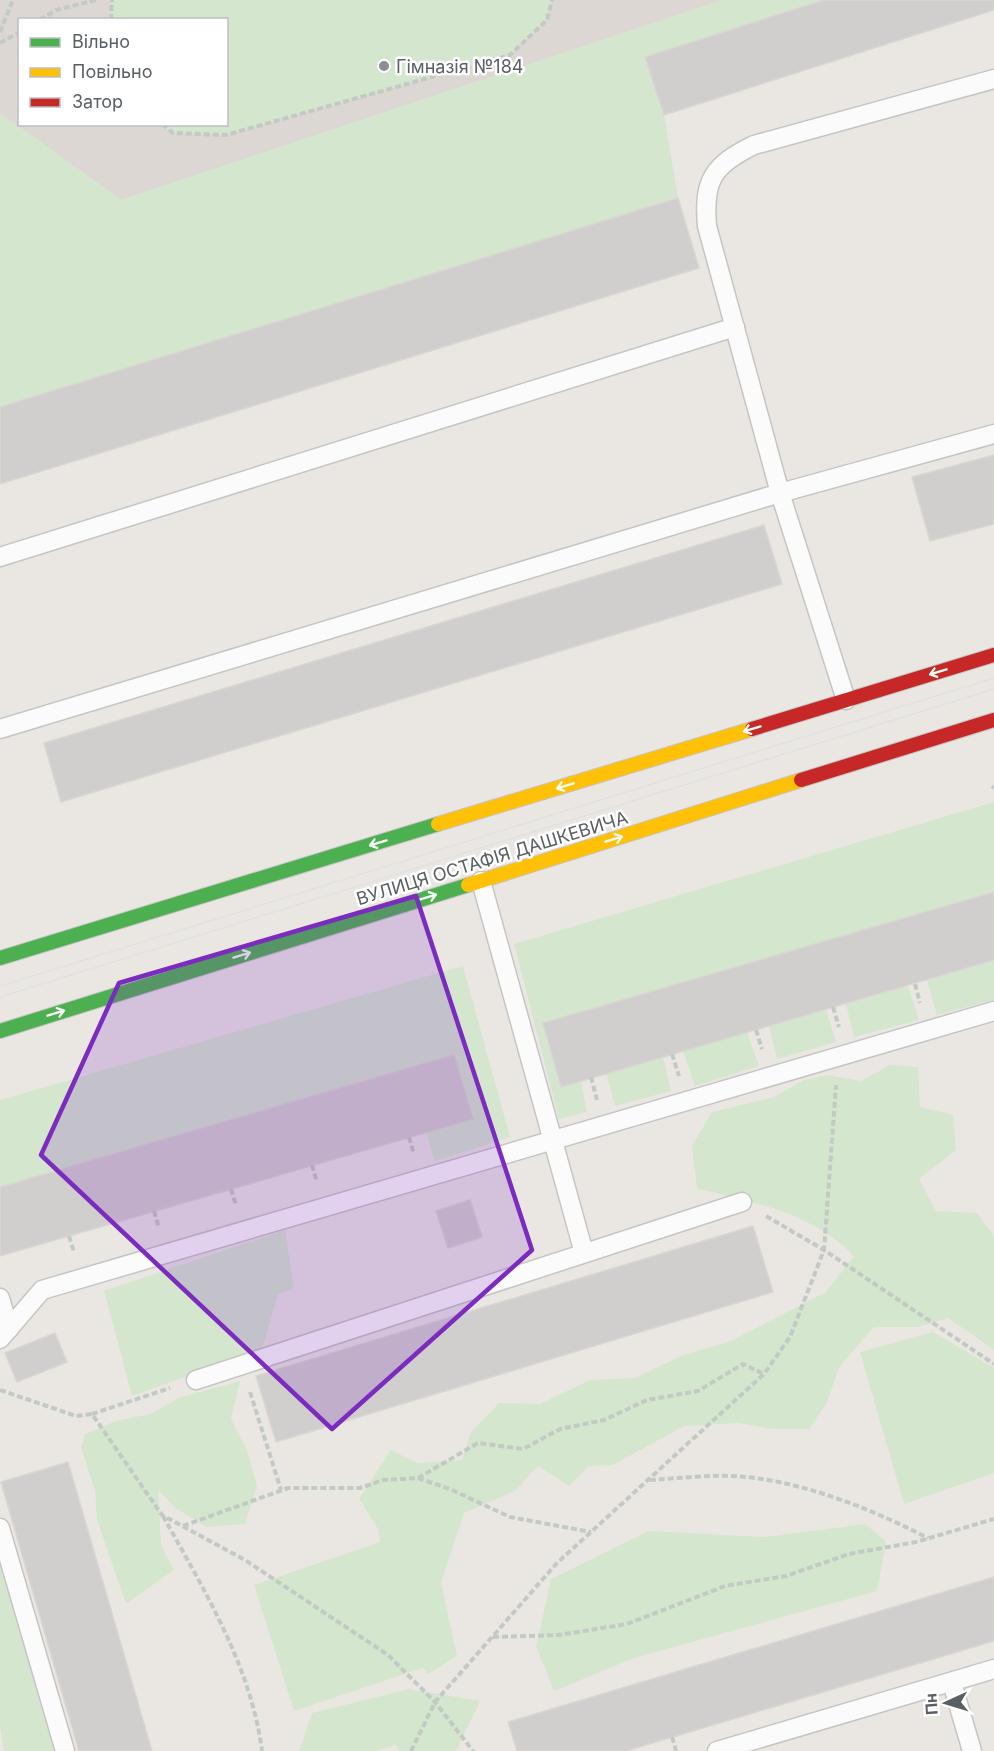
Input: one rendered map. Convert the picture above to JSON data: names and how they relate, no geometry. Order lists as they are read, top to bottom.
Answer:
{
  "streets": {
    "street": ["ВУЛИЦЯ ОСТАФІЯ ДАШКЕВИЧА"]
  },
  "places": ["Гімназія №184"],
  "legend": ["Вільно", "Повільно", "Затор"],
  "north": "left"
}
